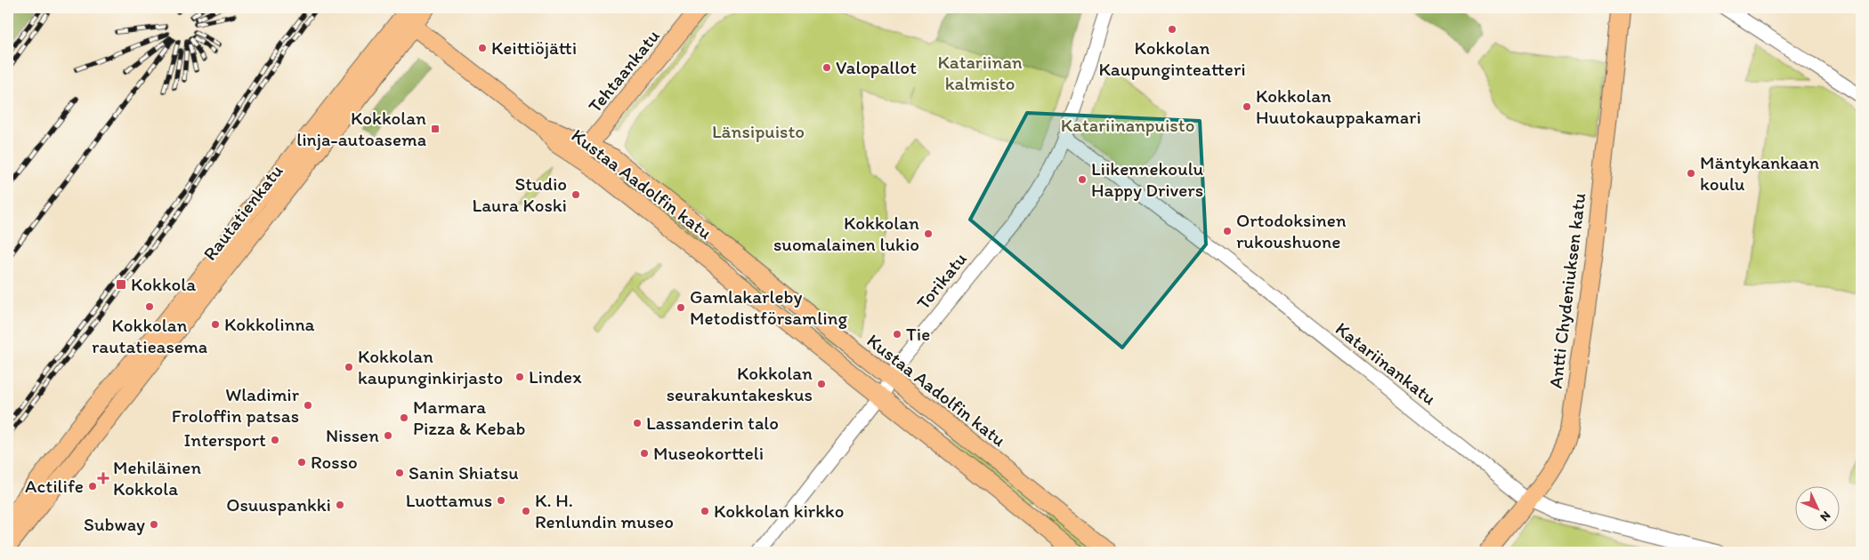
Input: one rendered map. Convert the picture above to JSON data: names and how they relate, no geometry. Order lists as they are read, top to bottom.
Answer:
{
  "streets": {
    "main road": [
      "Tehtaankatu",
      "Kustaa Aadolfin katu",
      "Rautatienkatu",
      "Antti Chydeniuksen katu"
    ],
    "street": ["Torikatu", "Katariinankatu"]
  },
  "crossings": [
    ["Tehtaankatu", "Kustaa Aadolfin katu"],
    ["Kustaa Aadolfin katu", "Rautatienkatu"],
    ["Kustaa Aadolfin katu", "Torikatu"],
    ["Torikatu", "Katariinankatu"],
    ["Antti Chydeniuksen katu", "Katariinankatu"]
  ],
  "parks": ["Katariinan kalmisto", "Katariinanpuisto", "Länsipuisto"],
  "places": {
    "other": [
      "Kokkolan Kaupunginteatteri",
      "Keittiöjätti",
      "Valopallot",
      "Kokkolan Huutokauppakamari",
      "Mäntykankaan koulu",
      "Liikennekoulu Happy Drivers",
      "Studio Laura Koski",
      "Ortodoksinen rukoushuone",
      "Kokkolan suomalainen lukio",
      "Kokkolan rautatieasema",
      "Gamlakarleby Metodistförsamling",
      "Kokkolinna",
      "Tie",
      "Kokkolan kaupunginkirjasto",
      "Lindex",
      "Kokkolan seurakuntakeskus",
      "Wladimir Froloffin patsas",
      "Marmara Pizza & Kebab",
      "Lassanderin talo",
      "Nissen",
      "Intersport",
      "Museokortteli",
      "Rosso",
      "Sanin Shiatsu",
      "Actilife",
      "Luottamus",
      "Osuuspankki",
      "K. H. Renlundin museo",
      "Kokkolan kirkko",
      "Subway"
    ],
    "transit": ["Kokkolan linja-autoasema", "Kokkola"],
    "health": ["Mehiläinen Kokkola"]
  },
  "north": "bottom right"
}
